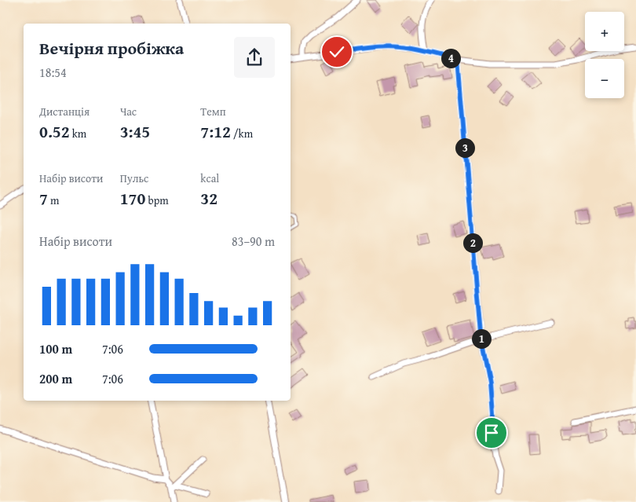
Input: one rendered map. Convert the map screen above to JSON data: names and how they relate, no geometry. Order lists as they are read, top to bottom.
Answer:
{
  "page": {
    "map_buttons": ["+", "−"],
    "heading": ["Вечірня пробіжка", "18:54"],
    "pins": [
      "4",
      "3",
      "2",
      "1"
    ],
    "stats": [
      ["Дистанція", "0.52 km"],
      ["Час", "3:45"],
      ["Темп", "7:12 /km"],
      ["Набір висоти", "7 m"],
      ["Пульс", "170 bpm"],
      ["kcal", "32"]
    ],
    "chart": ["Набір висоти", "83–90 m"],
    "list": [
      {
        "name": "100 m",
        "note": "7:06"
      },
      {
        "name": "200 m",
        "note": "7:06"
      }
    ]
  }
}
